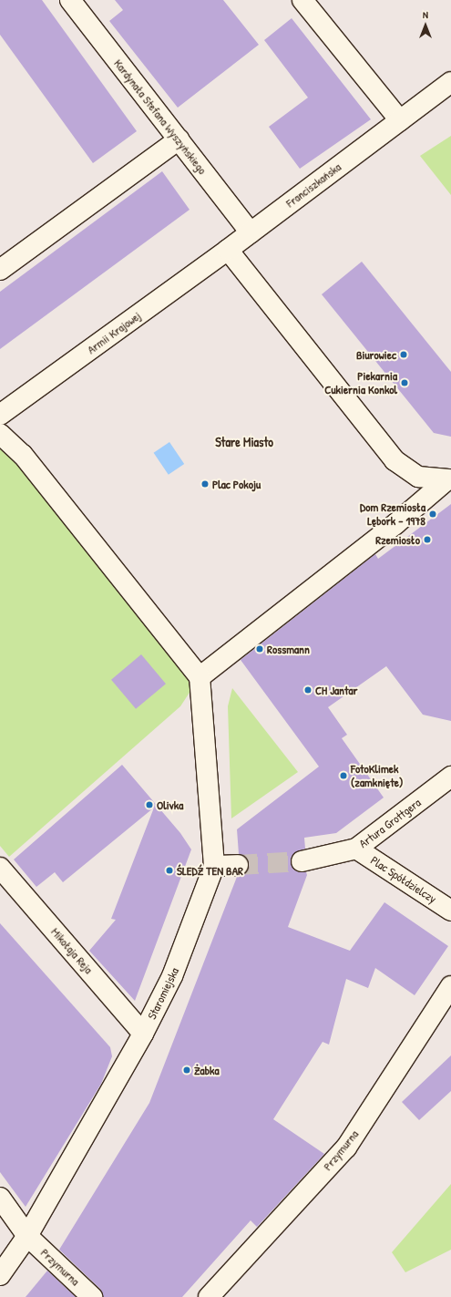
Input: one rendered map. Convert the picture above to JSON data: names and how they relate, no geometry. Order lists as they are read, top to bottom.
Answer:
{
  "streets": {
    "street": [
      "Kardynała Stefana Wyszyńskiego",
      "Franciszkańska",
      "Armii Krajowej",
      "Artura Grottgera",
      "Plac Spółdzielczy",
      "Mikołaja Reja",
      "Staromiejska",
      "Przymurna"
    ]
  },
  "crossings": [
    ["Kardynała Stefana Wyszyńskiego", "Franciszkańska"],
    ["Franciszkańska", "Armii Krajowej"],
    ["Artura Grottgera", "Plac Spółdzielczy"],
    ["Mikołaja Reja", "Staromiejska"],
    ["Staromiejska", "Przymurna"]
  ],
  "districts": ["Stare Miasto"],
  "places": [
    "Biurowiec",
    "Piekarnia Cukiernia Konkol",
    "Plac Pokoju",
    "Dom Rzemiosła Lębork - 1978",
    "Rzemiosło",
    "Rossmann",
    "CH Jantar",
    "FotoKlimek (zamknięte)",
    "Olivka",
    "ŚLEDŹ TEN BAR",
    "Żabka"
  ],
  "north": "top"
}
